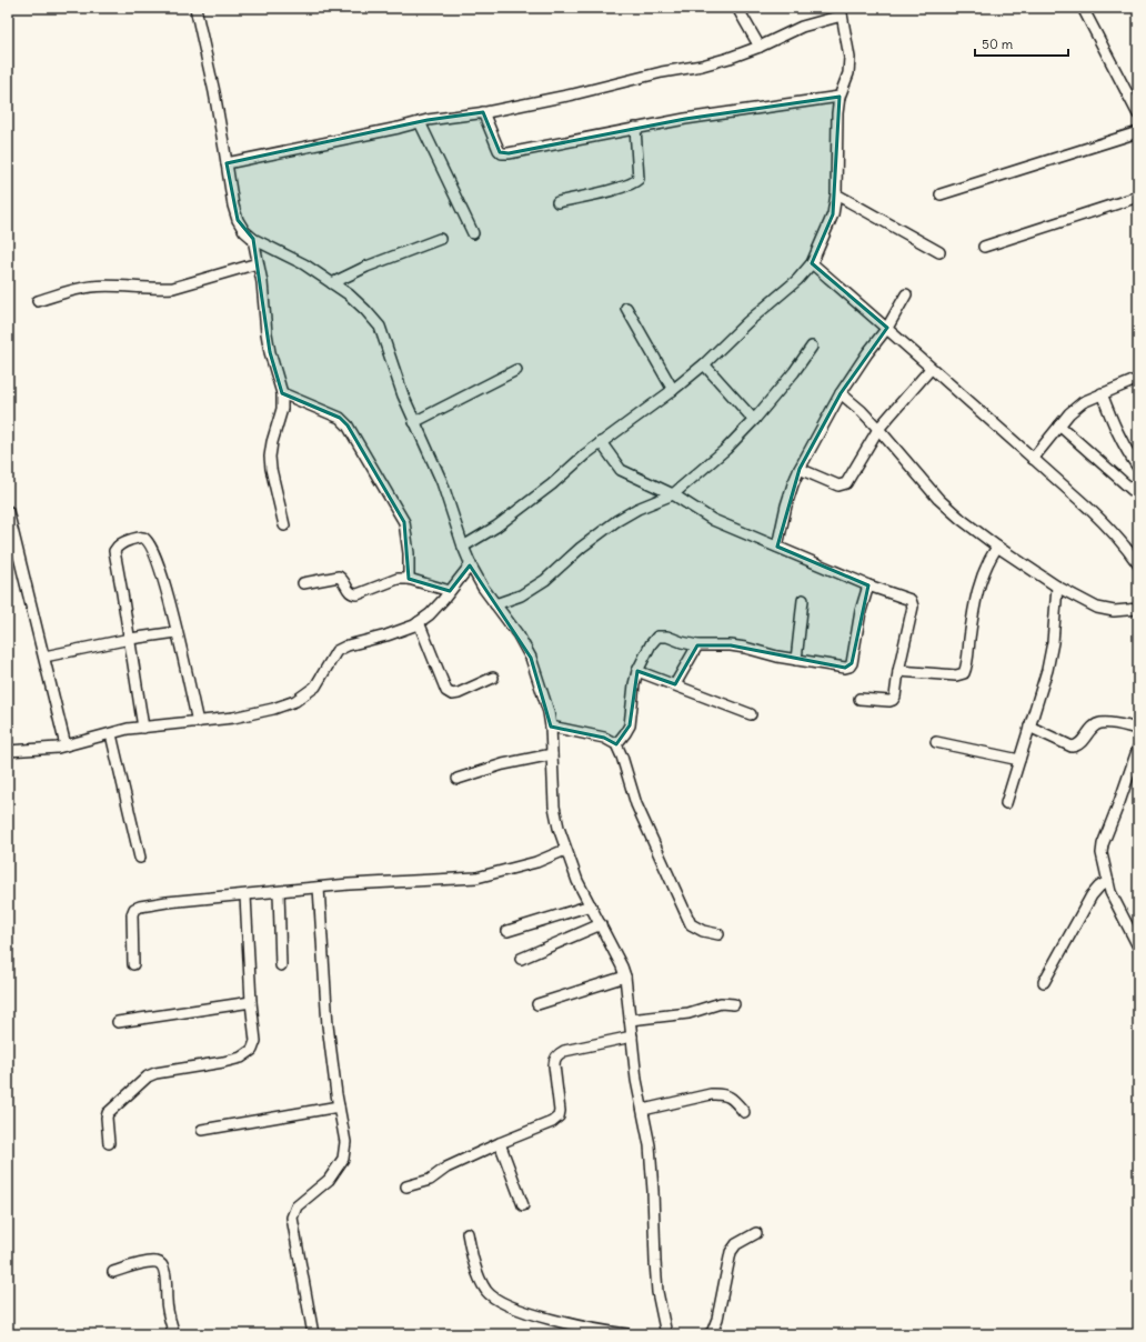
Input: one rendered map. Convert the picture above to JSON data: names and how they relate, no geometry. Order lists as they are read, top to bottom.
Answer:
{
  "scale_bar": "50 m"
}
